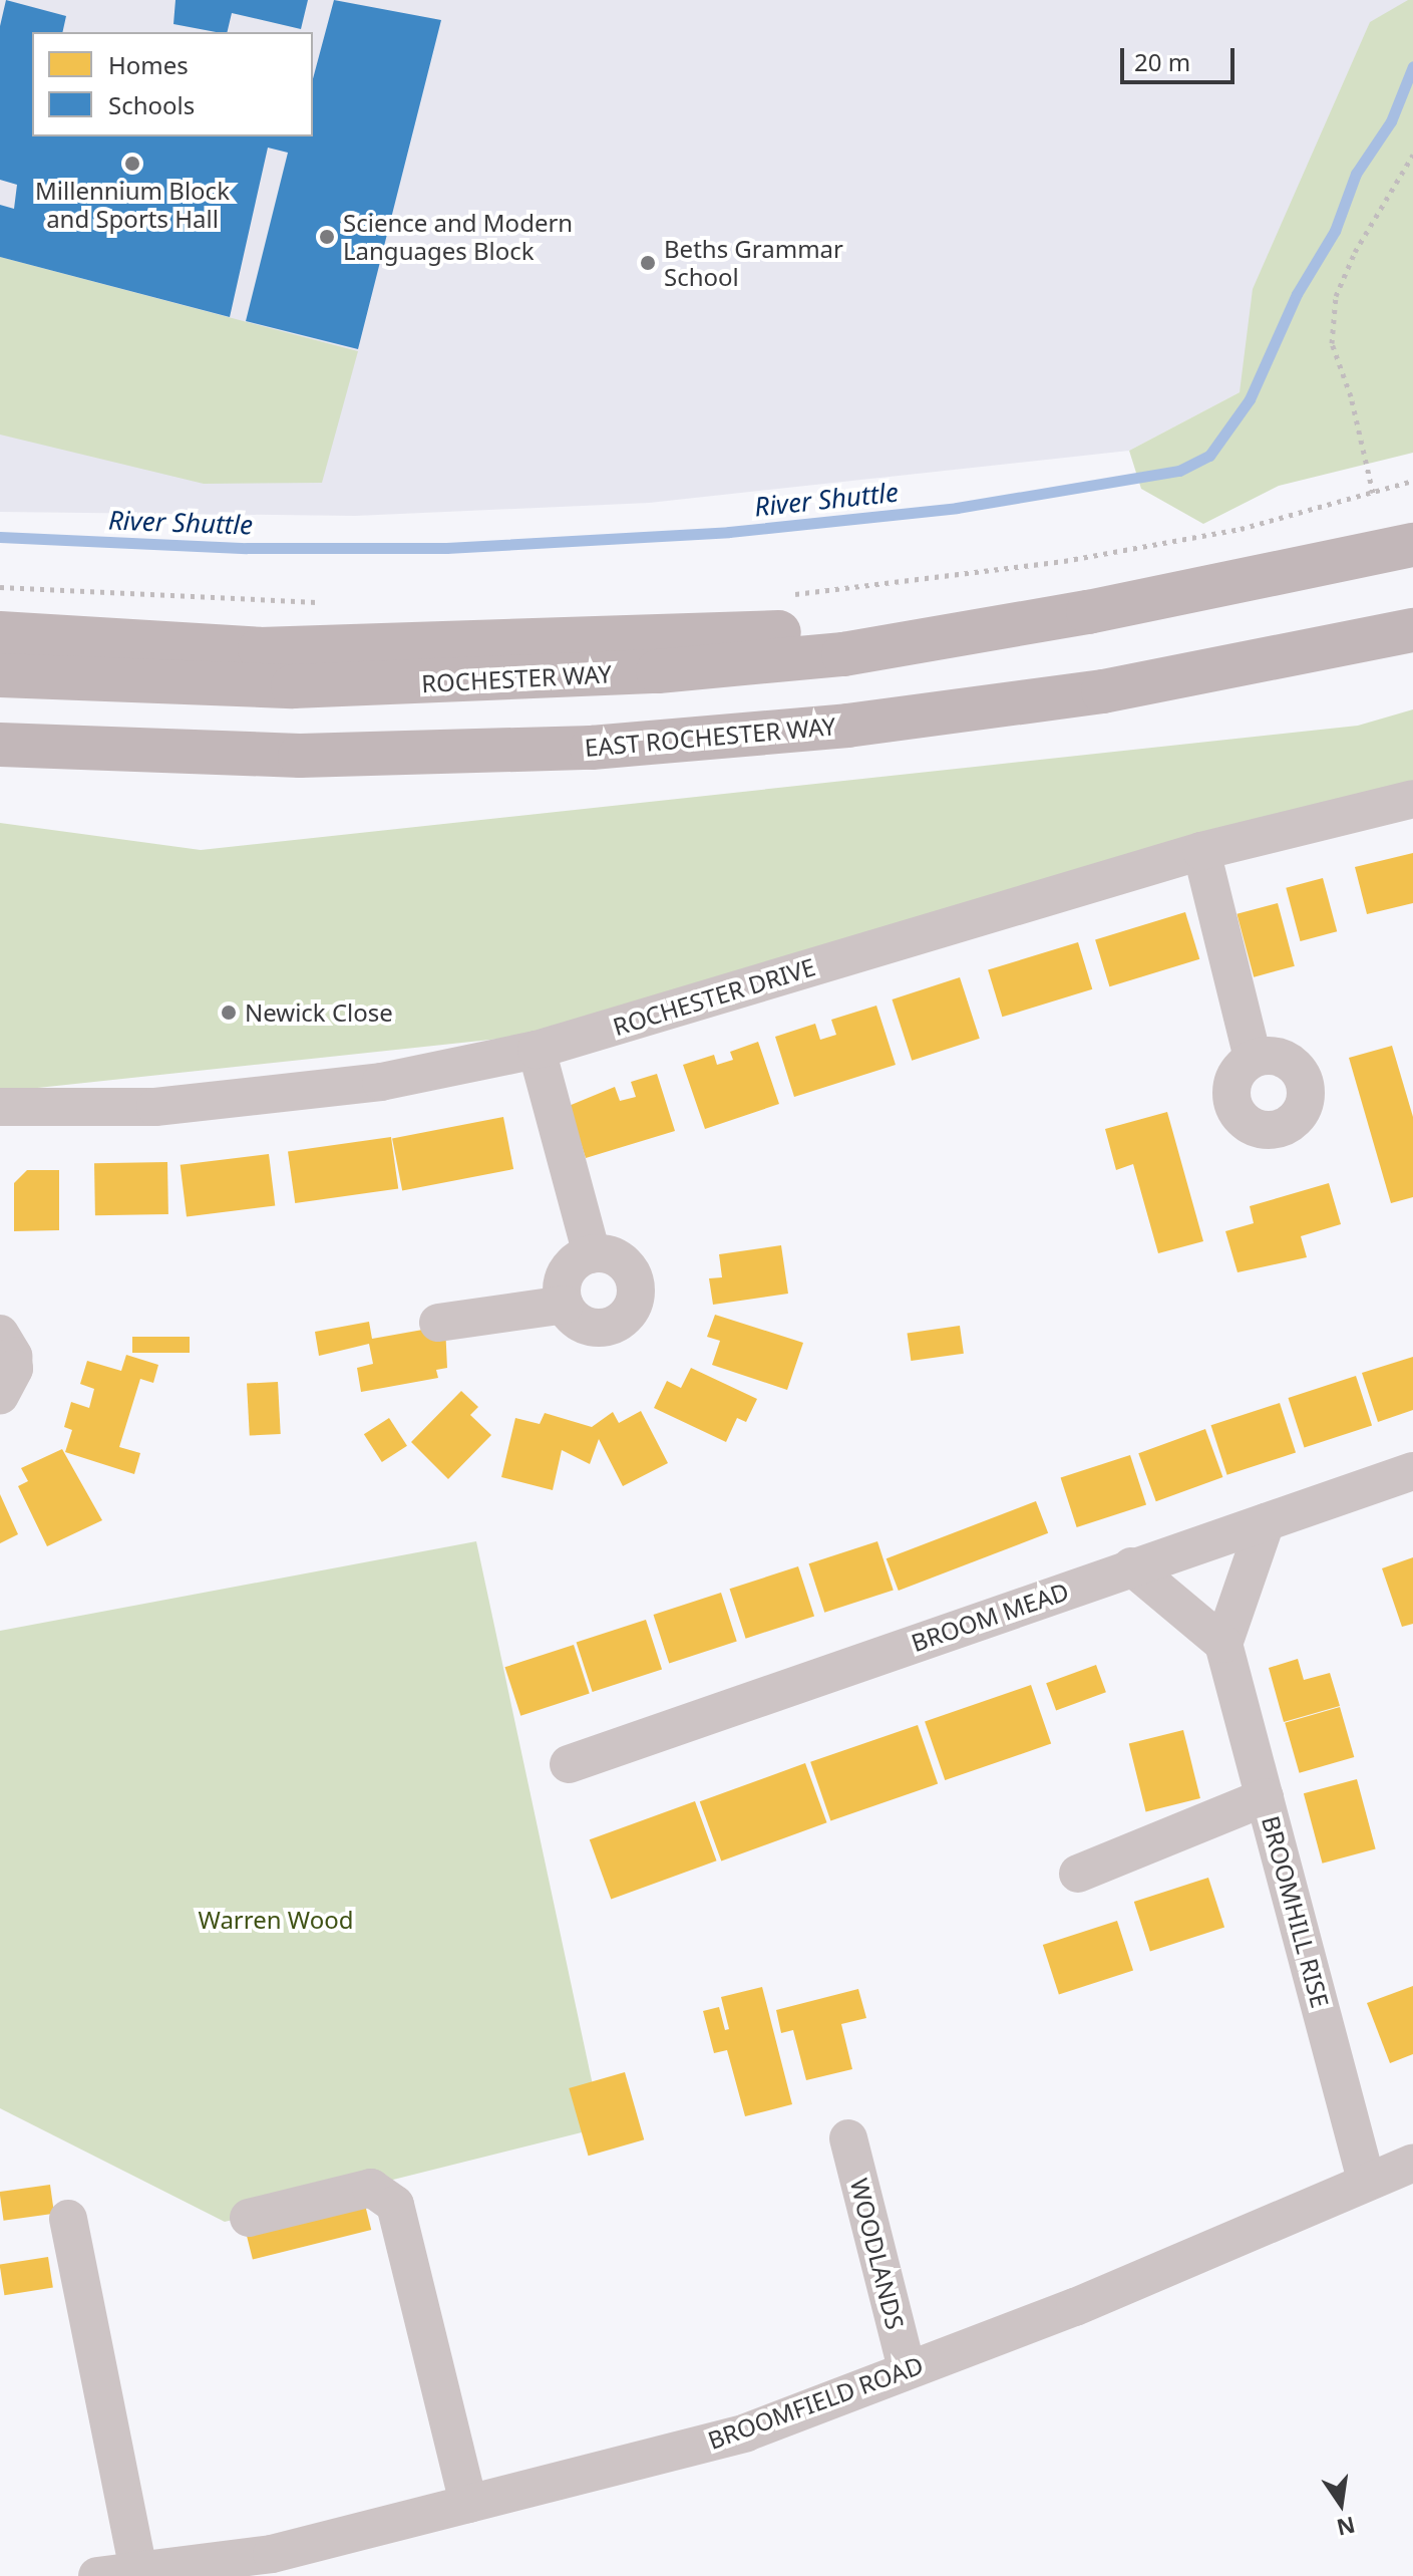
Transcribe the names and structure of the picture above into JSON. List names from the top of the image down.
{
  "streets": {
    "highway": ["EAST ROCHESTER WAY"],
    "street": [
      "ROCHESTER DRIVE",
      "BROOM MEAD",
      "BROOMHILL RISE",
      "WOODLANDS",
      "BROOMFIELD ROAD"
    ]
  },
  "crossings": [
    ["BROOMHILL RISE", "BROOMFIELD ROAD"],
    ["WOODLANDS", "BROOMFIELD ROAD"]
  ],
  "water": ["River Shuttle"],
  "parks": ["Warren Wood"],
  "places": [
    "Millennium Block and Sports Hall",
    "Science and Modern Languages Block",
    "Beths Grammar School",
    "Newick Close"
  ],
  "legend": ["Homes", "Schools"],
  "scale_bar": "20 m",
  "north": "bottom"
}
